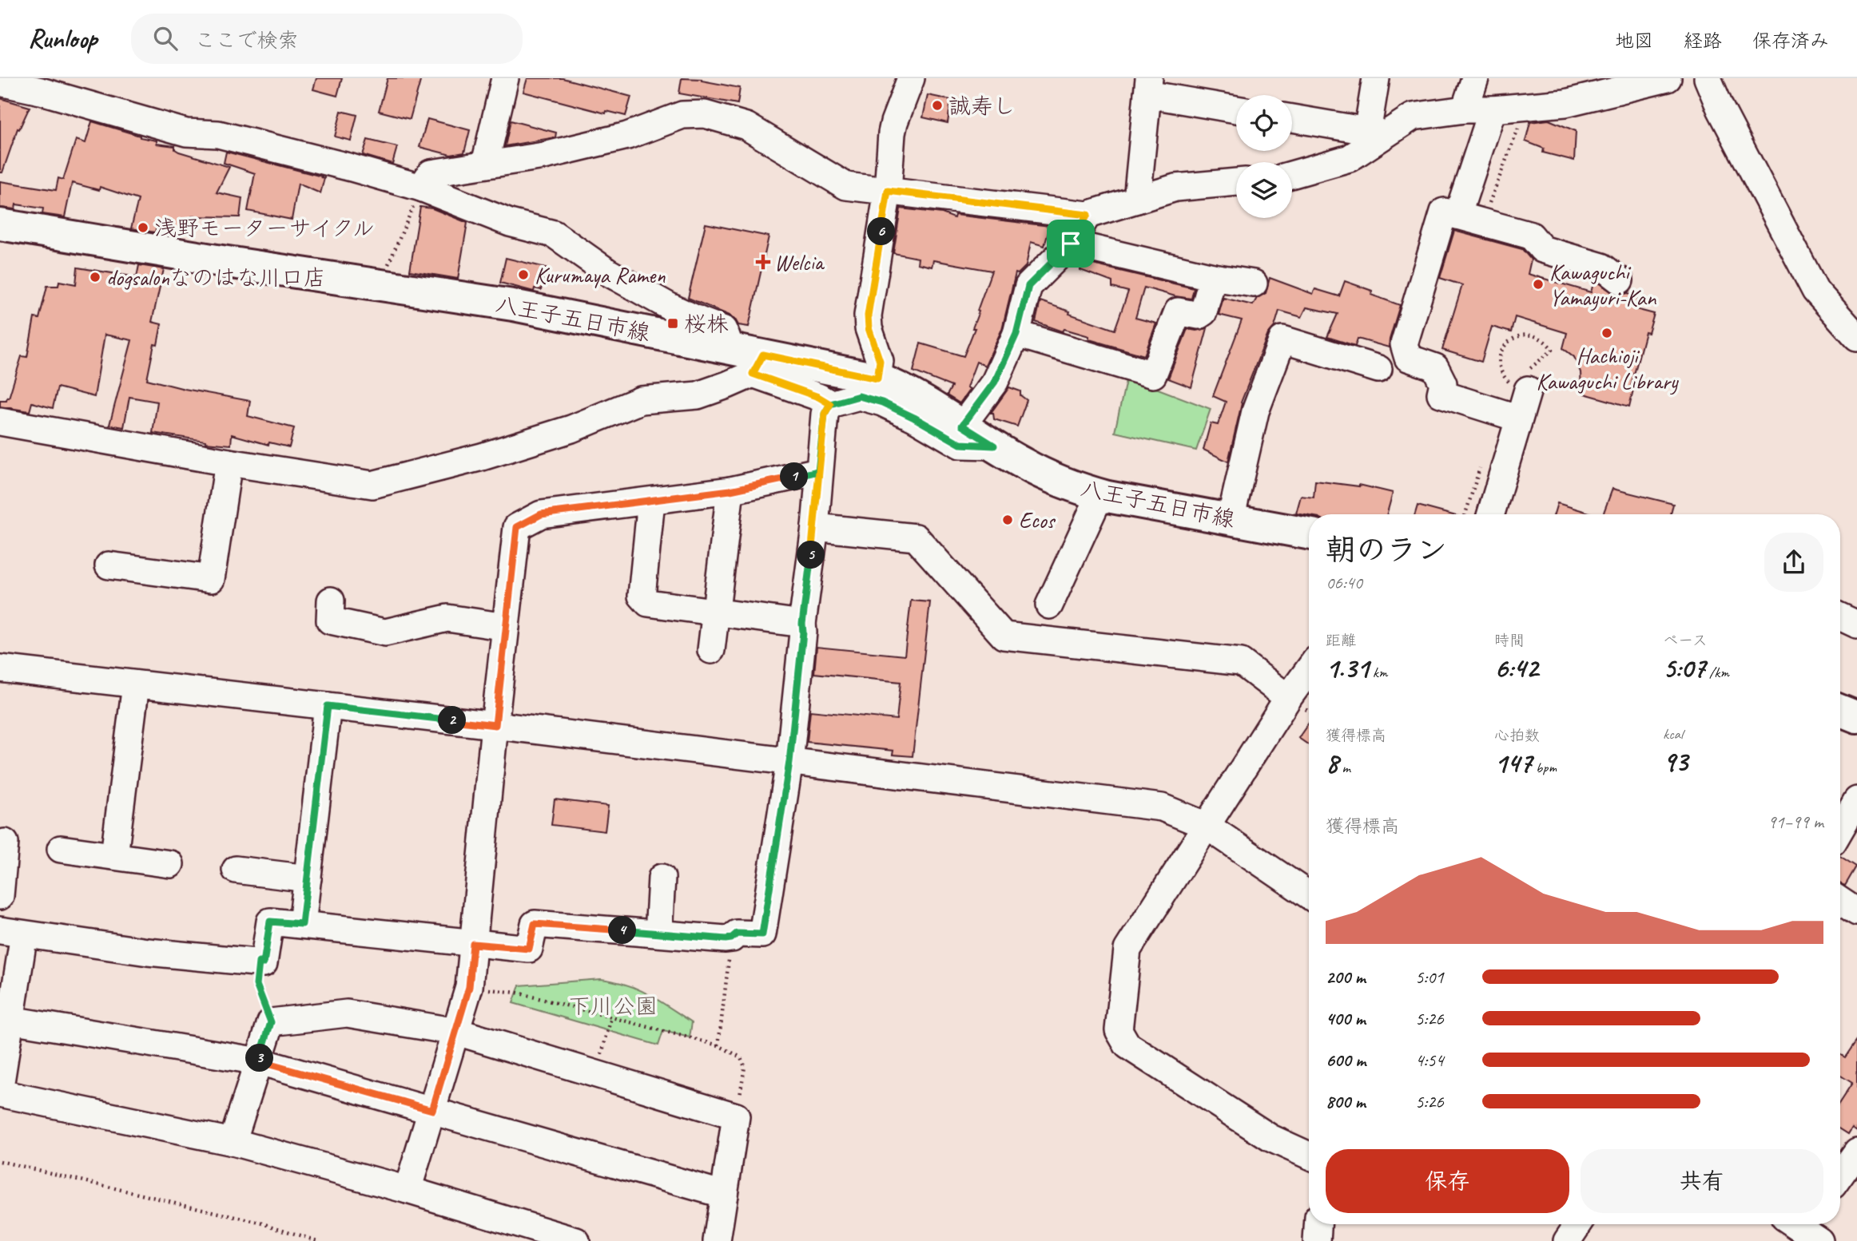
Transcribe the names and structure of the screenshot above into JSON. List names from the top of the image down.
{
  "streets": {
    "main road": ["八王子五日市線"]
  },
  "parks": ["下川公園"],
  "places": {
    "other": [
      "誠寿し",
      "浅野モーターサイクル",
      "Kurumaya Ramen",
      "dogsalonなのはな川口店",
      "Kawaguchi Yamayuri-Kan",
      "Hachioji Kawaguchi Library",
      "Ecos"
    ],
    "health": ["Welcia"],
    "transit": ["桜株"]
  },
  "page": {
    "header": "Runloop",
    "search": "ここで検索",
    "nav": ["地図", "経路", "保存済み"],
    "pins": [
      "6",
      "1",
      "5",
      "2",
      "4",
      "3"
    ],
    "heading": ["朝のラン", "06:40"],
    "stats": [
      ["距離", "1.31 km"],
      ["時間", "6:42"],
      ["ペース", "5:07 /km"],
      ["獲得標高", "8 m"],
      ["心拍数", "147 bpm"],
      ["kcal", "93"]
    ],
    "chart": ["獲得標高", "91–99 m"],
    "list": [
      {
        "name": "200 m",
        "note": "5:01"
      },
      {
        "name": "400 m",
        "note": "5:26"
      },
      {
        "name": "600 m",
        "note": "4:54"
      },
      {
        "name": "800 m",
        "note": "5:26"
      }
    ],
    "buttons": ["保存", "共有"]
  }
}
